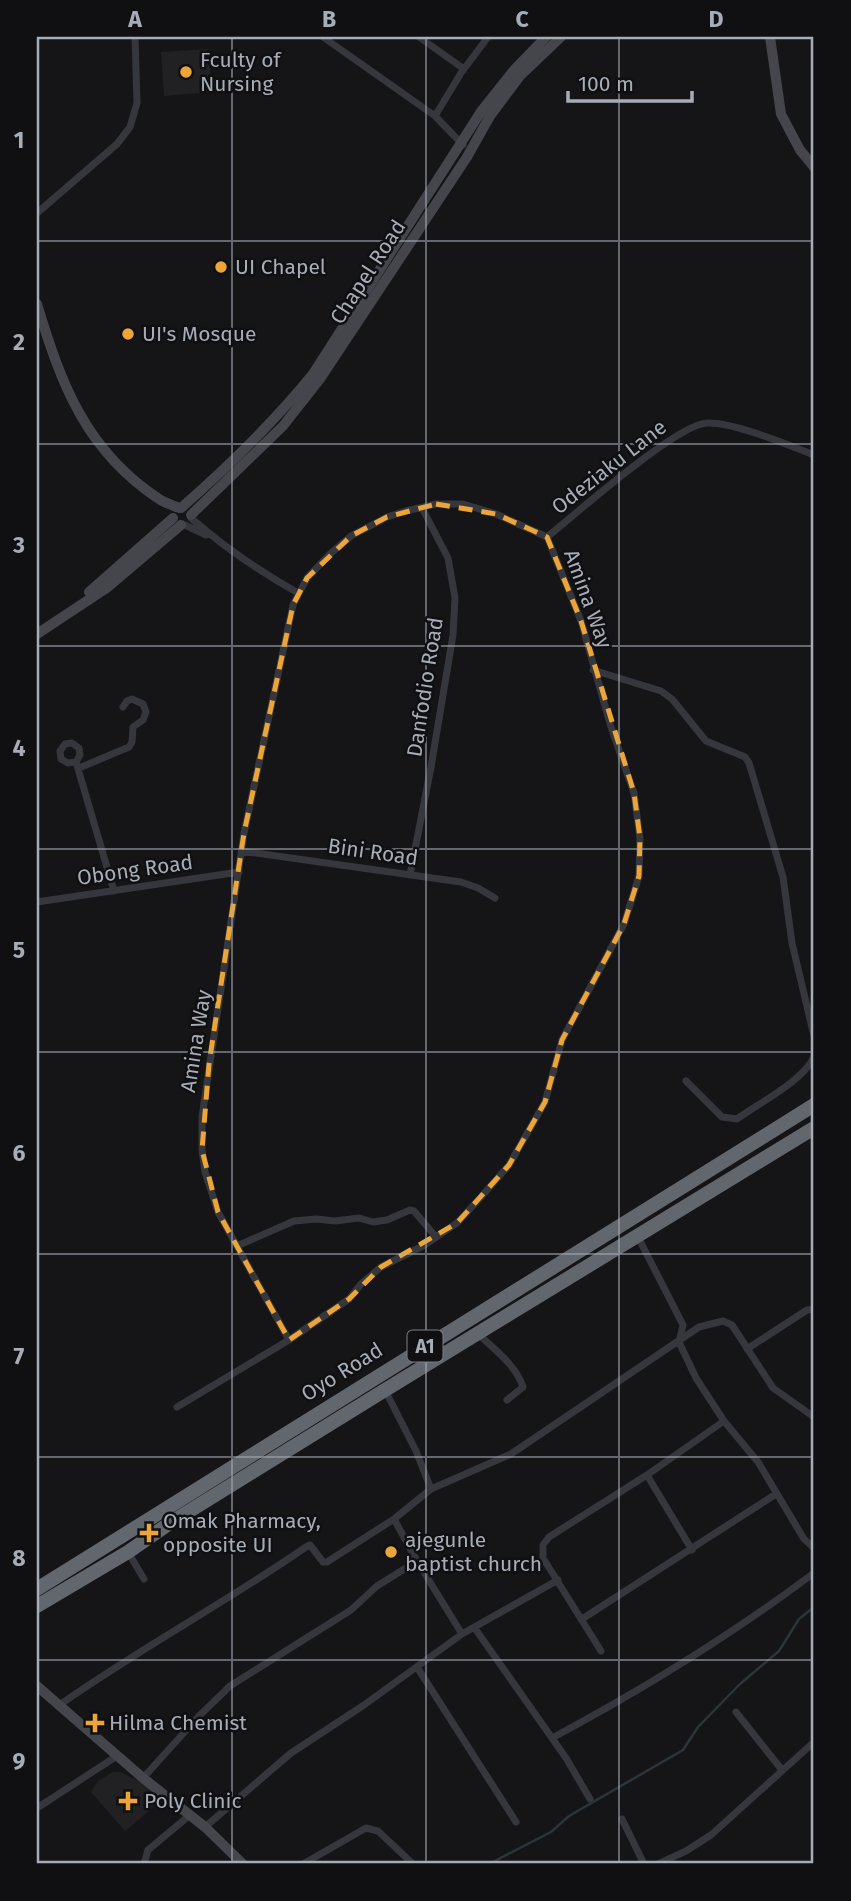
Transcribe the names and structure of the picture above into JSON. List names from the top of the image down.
{
  "streets": {
    "highway": ["A1", "Oyo Road"],
    "street": [
      "Chapel Road",
      "Odeziaku Lane",
      "Amina Way",
      "Danfodio Road",
      "Bini Road",
      "Obong Road"
    ]
  },
  "crossings": [
    ["Odeziaku Lane", "Amina Way"],
    ["Amina Way", "Danfodio Road"],
    ["Amina Way", "Bini Road"],
    ["Amina Way", "Obong Road"],
    ["Danfodio Road", "Bini Road"]
  ],
  "places": {
    "other": [
      "Fculty of Nursing",
      "UI Chapel",
      "UI's Mosque",
      "ajegunle baptist church"
    ],
    "health": ["Omak Pharmacy, opposite UI", "Hilma Chemist", "Poly Clinic"]
  },
  "scale_bar": "100 m",
  "grid": {
    "columns": [
      "A",
      "B",
      "C",
      "D"
    ],
    "rows": [
      "1",
      "2",
      "3",
      "4",
      "5",
      "6",
      "7",
      "8",
      "9"
    ]
  }
}
